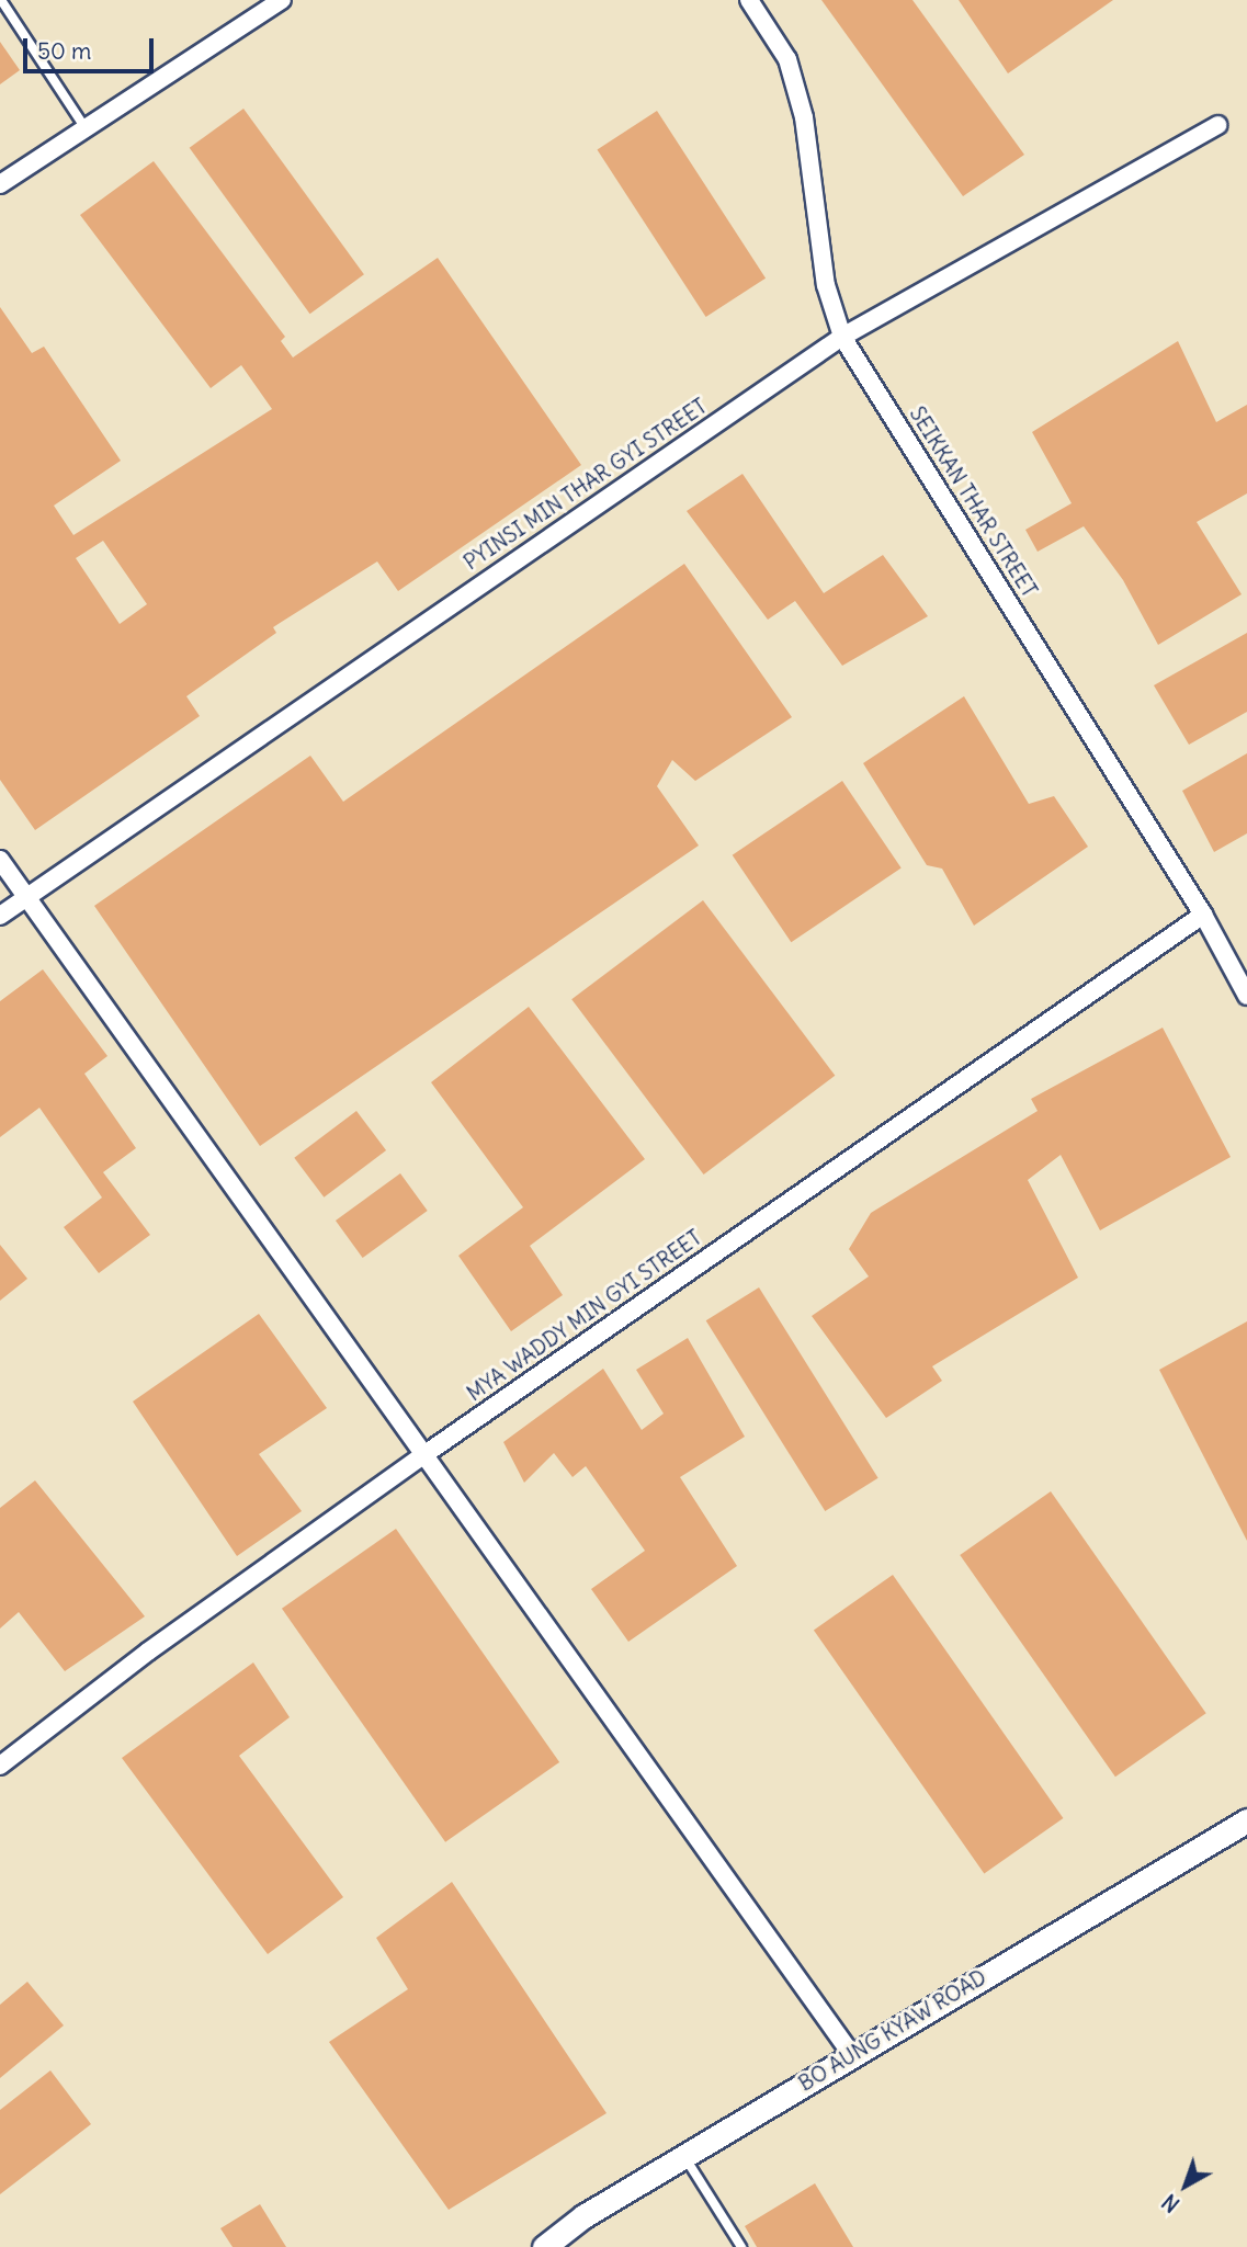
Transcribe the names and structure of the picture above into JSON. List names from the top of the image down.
{
  "streets": {
    "street": [
      "PYINSI MIN THAR GYI STREET",
      "SEIKKAN THAR STREET",
      "MYA WADDY MIN GYI STREET",
      "BO AUNG KYAW ROAD"
    ]
  },
  "crossings": [
    ["PYINSI MIN THAR GYI STREET", "SEIKKAN THAR STREET"],
    ["SEIKKAN THAR STREET", "MYA WADDY MIN GYI STREET"]
  ],
  "scale_bar": "50 m",
  "north": "bottom left"
}
